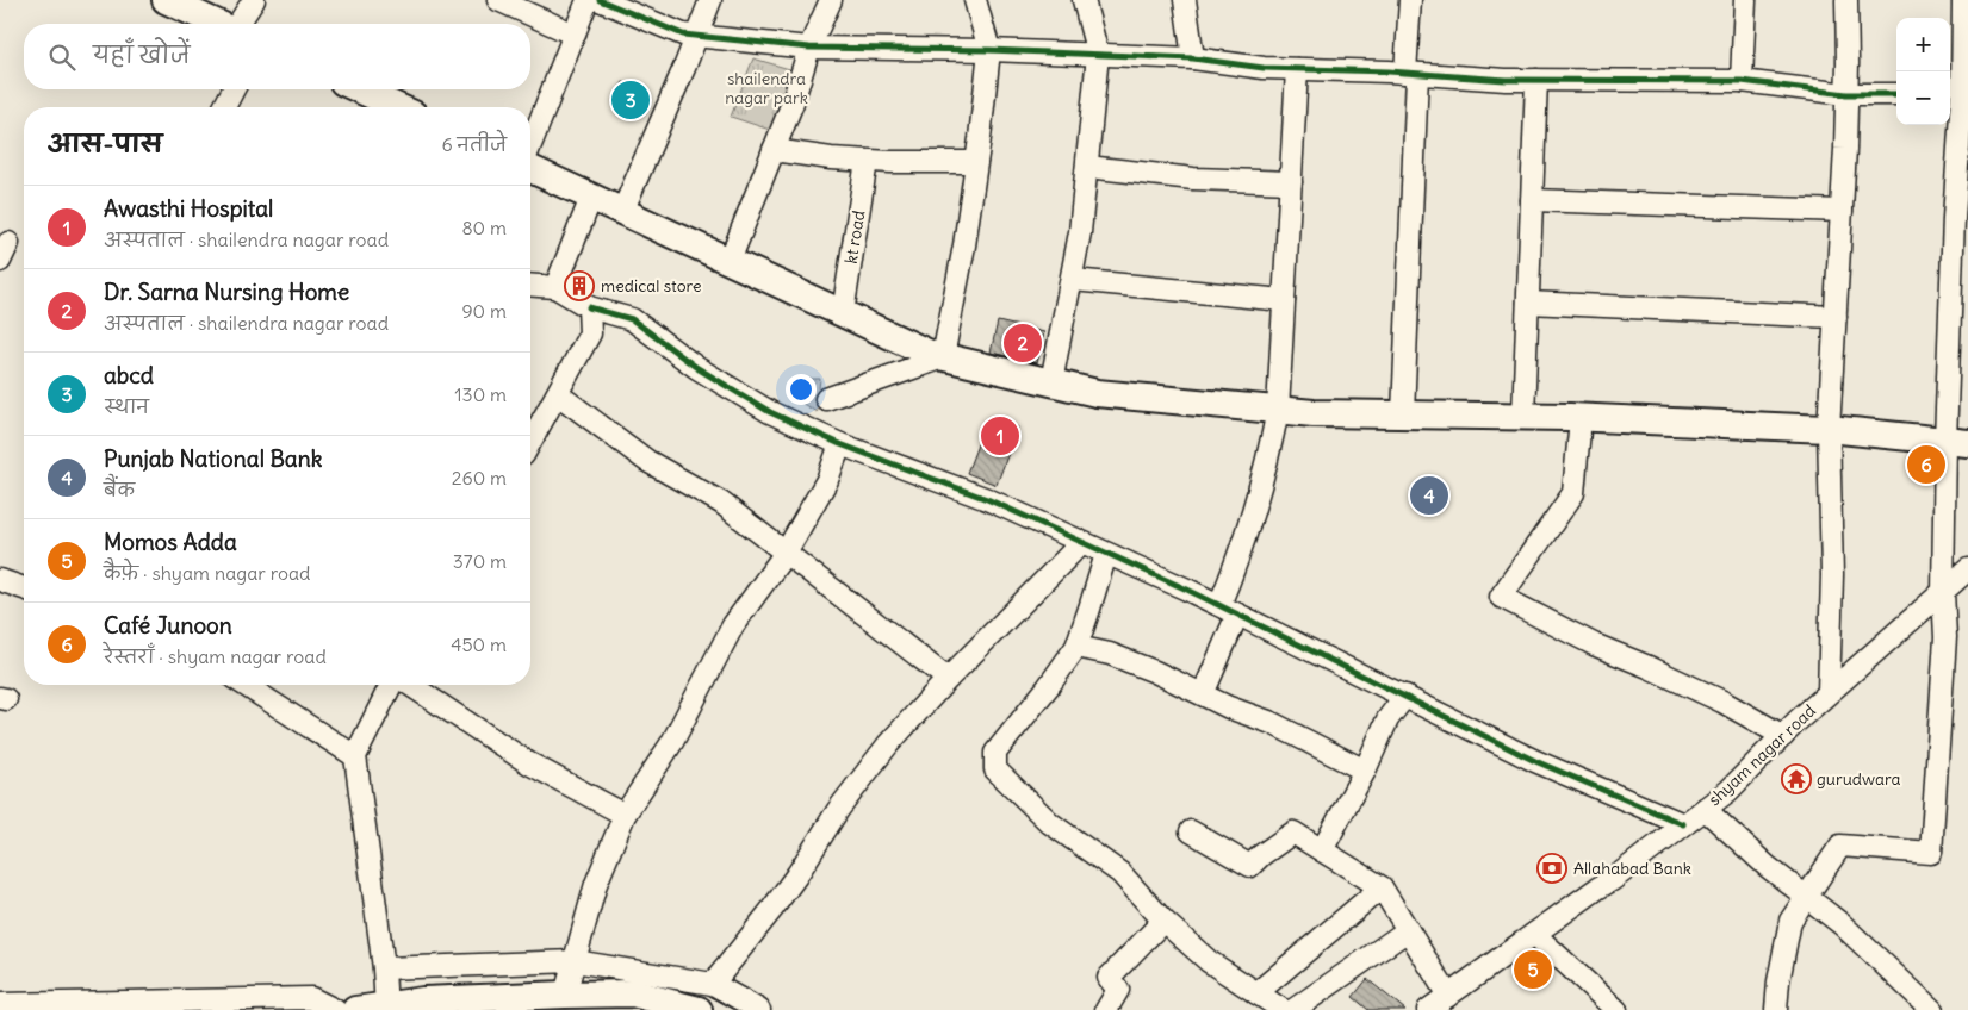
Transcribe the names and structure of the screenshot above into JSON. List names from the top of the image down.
{
  "streets": {
    "street": ["kt road", "shyam nagar road"]
  },
  "parks": ["shailendra nagar park"],
  "places": {
    "building": ["medical store"],
    "temple": ["gurudwara"],
    "bank": ["Allahabad Bank"]
  },
  "page": {
    "map_buttons": ["+", "−"],
    "search": "यहाँ खोजें",
    "pins": [
      "3",
      "2",
      "1",
      "6",
      "4",
      "5"
    ],
    "heading": ["आस-पास", "6 नतीजे"],
    "list": [
      {
        "mark": "1",
        "name": "Awasthi Hospital",
        "note": "अस्पताल · shailendra nagar road",
        "value": "80 m"
      },
      {
        "mark": "2",
        "name": "Dr. Sarna Nursing Home",
        "note": "अस्पताल · shailendra nagar road",
        "value": "90 m"
      },
      {
        "mark": "3",
        "name": "abcd",
        "note": "स्थान",
        "value": "130 m"
      },
      {
        "mark": "4",
        "name": "Punjab National Bank",
        "note": "बैंक",
        "value": "260 m"
      },
      {
        "mark": "5",
        "name": "Momos Adda",
        "note": "कैफ़े · shyam nagar road",
        "value": "370 m"
      },
      {
        "mark": "6",
        "name": "Café Junoon",
        "note": "रेस्तराँ · shyam nagar road",
        "value": "450 m"
      }
    ]
  }
}
